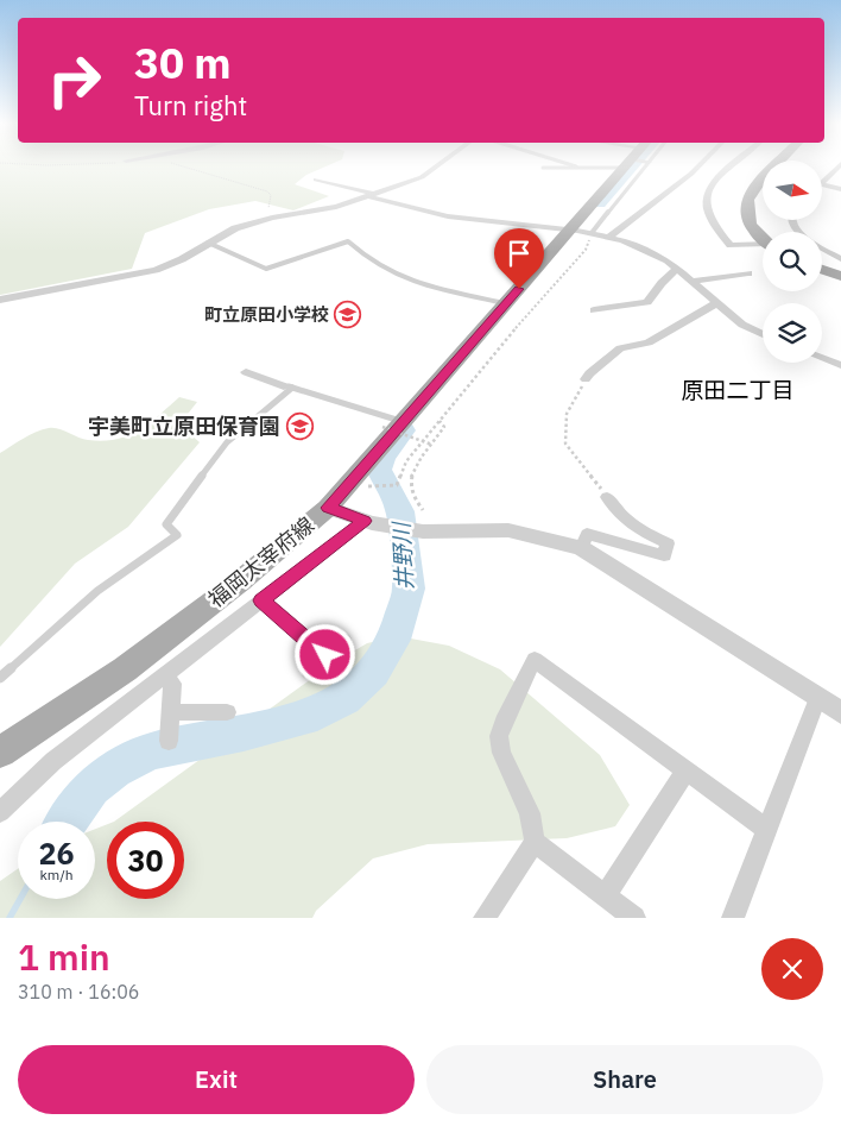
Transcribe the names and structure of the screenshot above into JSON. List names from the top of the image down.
{
  "streets": {
    "main road": ["福岡太宰府線"]
  },
  "districts": ["原田二丁目"],
  "water": ["井野川"],
  "places": {
    "school or university": ["町立原田小学校", "宇美町立原田保育園"]
  },
  "north": "right",
  "page": {
    "turn": ["30 m", "Turn right"],
    "speed": "26 km/h",
    "limit": "30",
    "heading": ["1 min", "310 m · 16:06"],
    "buttons": ["Exit", "Share"]
  }
}
